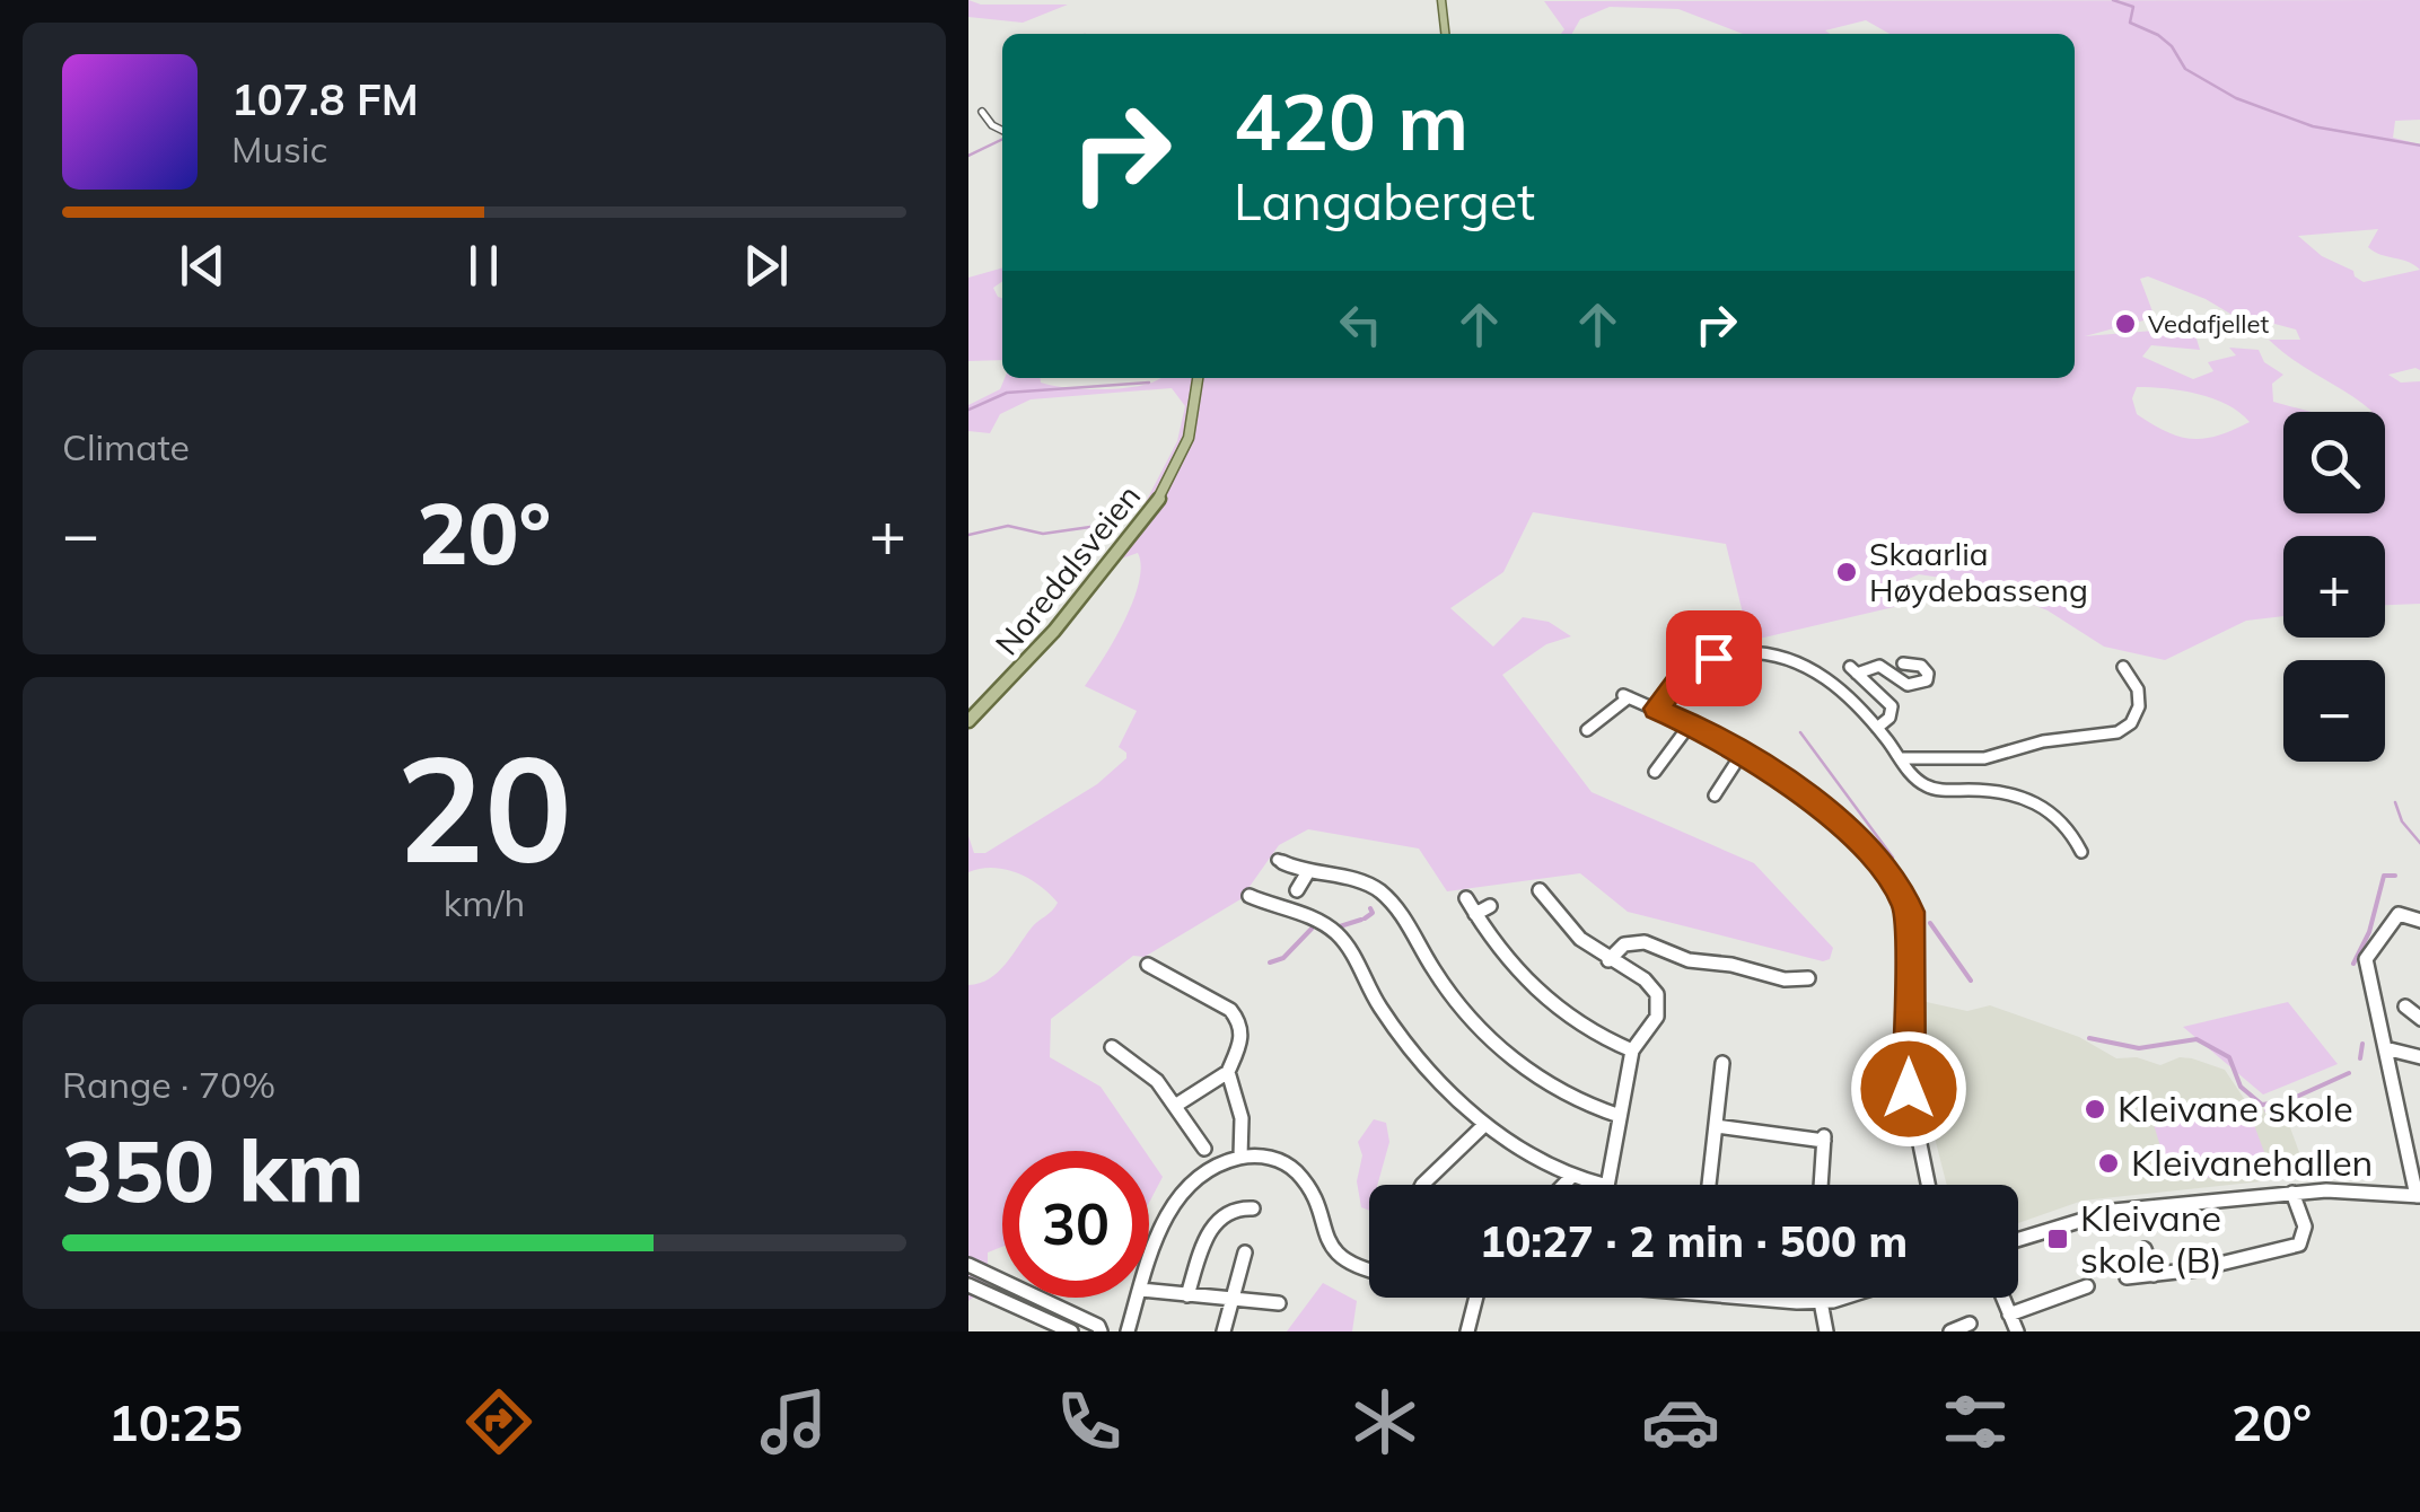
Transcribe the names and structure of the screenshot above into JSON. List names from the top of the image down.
{
  "streets": {
    "main road": ["Noredalsveien"]
  },
  "places": {
    "other": [
      "Vedafjellet",
      "Skaarlia Høydebasseng",
      "Kleivane skole",
      "Kleivanehallen"
    ],
    "transit": ["Kleivane skole (B)"]
  },
  "page": {
    "turn": ["420 m", "Langaberget"],
    "song": ["107.8 FM", "Music"],
    "tile": [
      "Climate",
      ["20", "km/h"],
      ["Range · 70%", "350 km"]
    ],
    "map_buttons": ["+", "−"],
    "heat": ["−", "20°", "+"],
    "limit": "30",
    "trip": "10:27 · 2 min · 500 m",
    "tabs": ["10:25", "20°"]
  }
}
